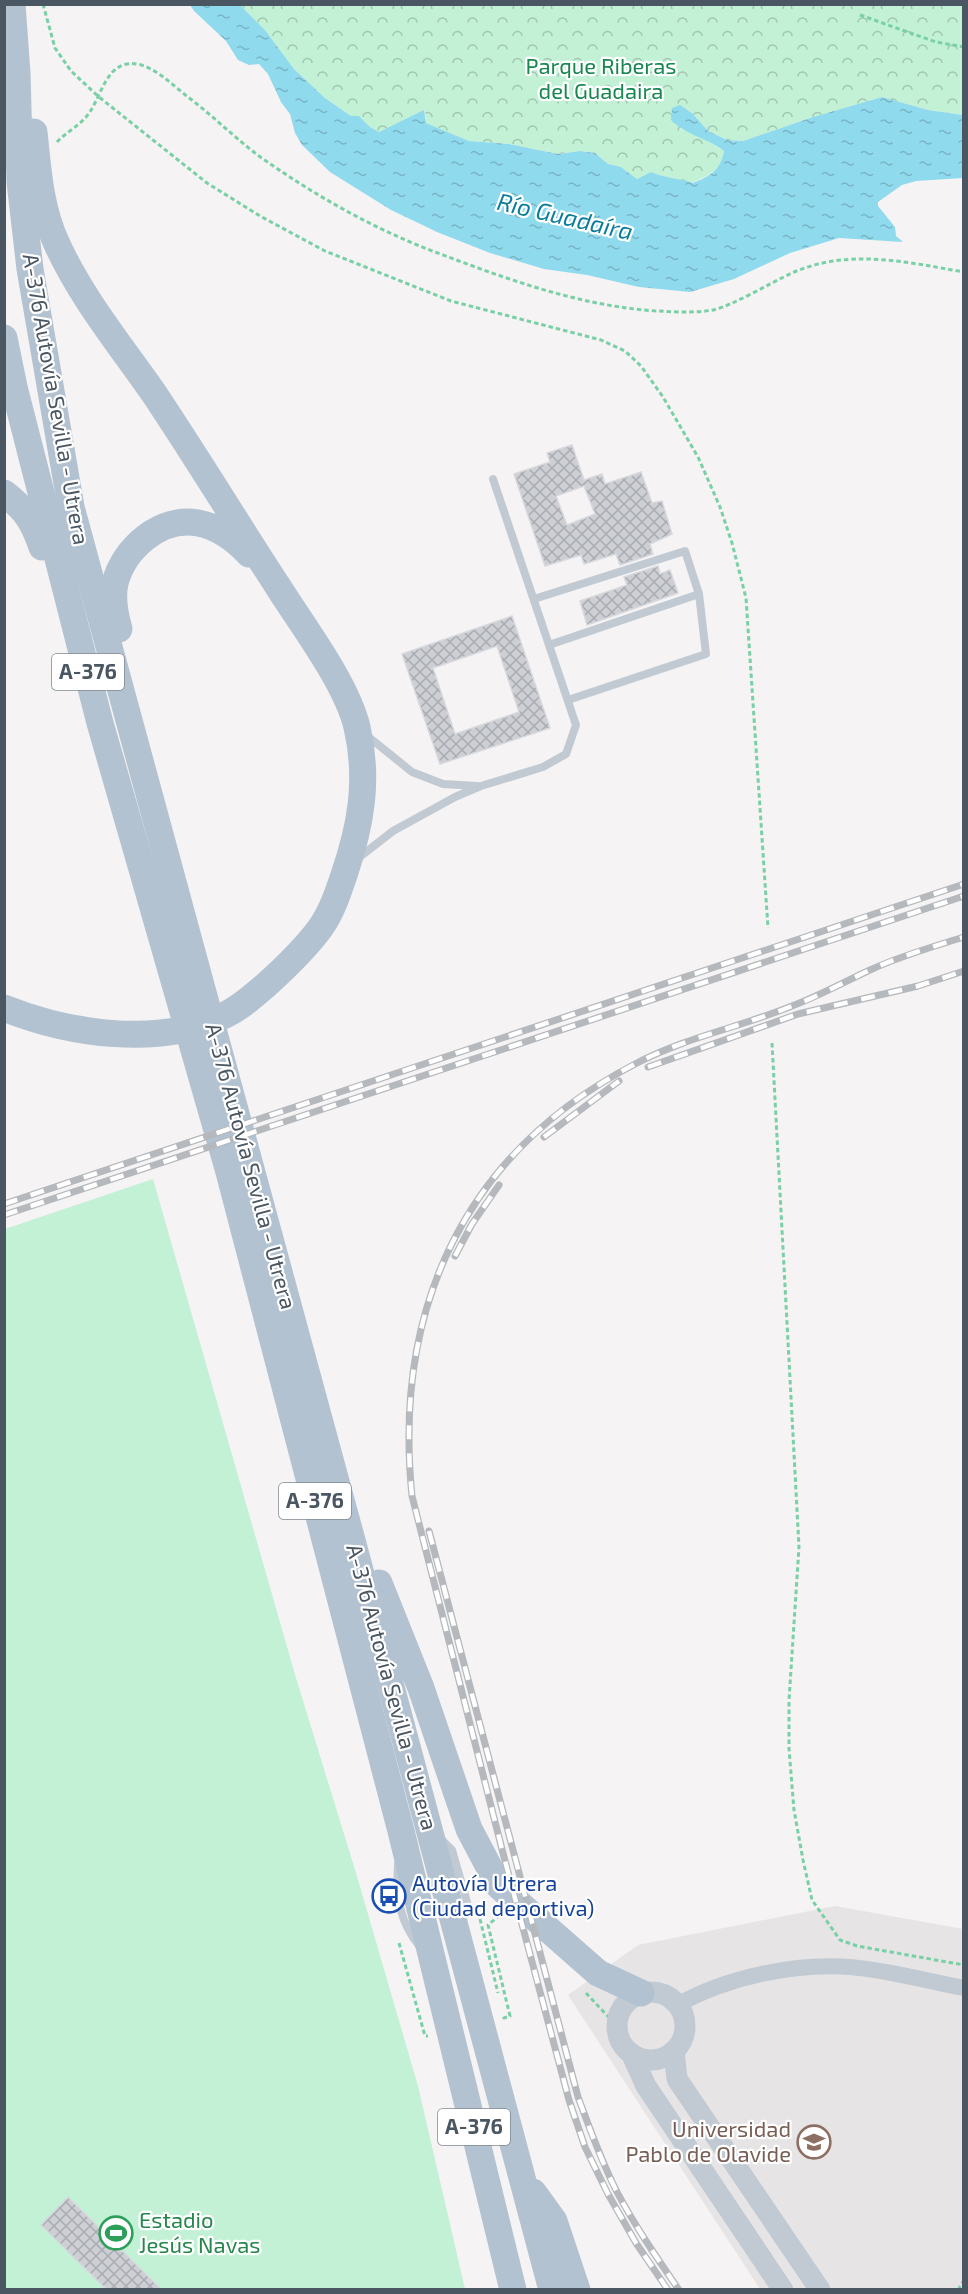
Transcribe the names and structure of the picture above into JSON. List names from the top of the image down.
{
  "streets": {
    "main road": ["A-376 Autovía Sevilla - Utrera", "A-376"]
  },
  "crossings": [
    ["A-376 Autovía Sevilla - Utrera", "A-376"]
  ],
  "water": ["Río Guadaíra"],
  "parks": ["Parque Riberas del Guadaira"],
  "places": {
    "bus stop": ["Autovía Utrera (Ciudad deportiva)"],
    "school or university": ["Universidad Pablo de Olavide"],
    "sports": ["Estadio Jesús Navas"]
  }
}
